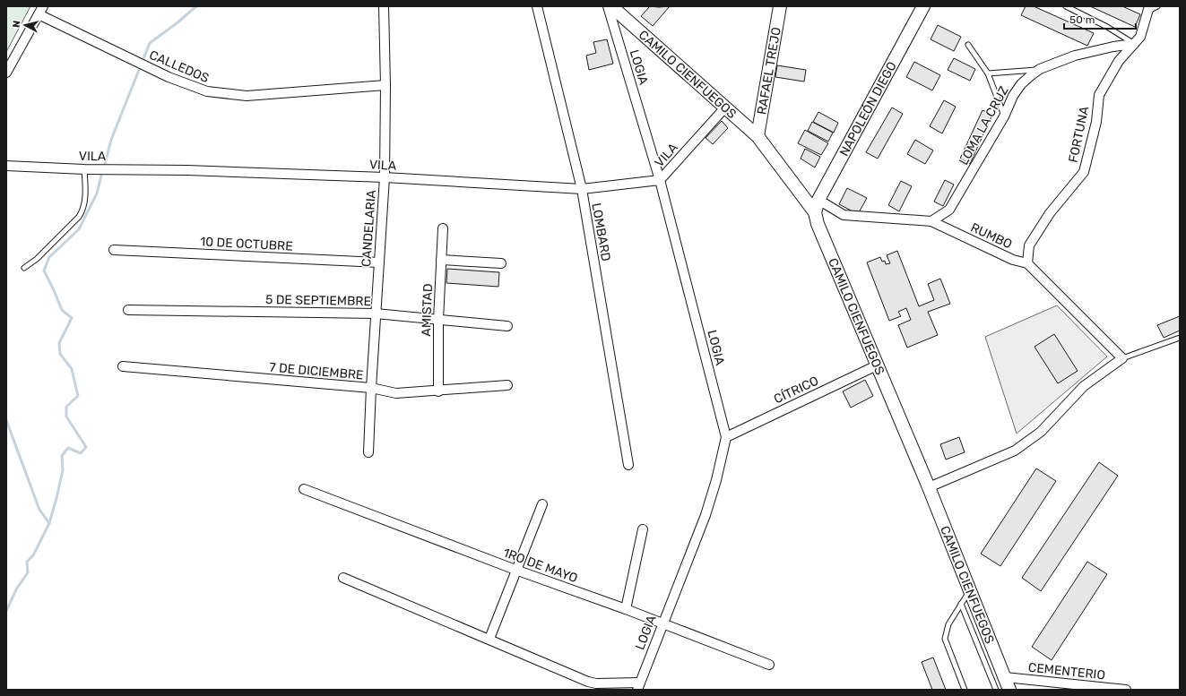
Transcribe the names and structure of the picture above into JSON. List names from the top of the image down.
{
  "streets": {
    "main road": ["RAFAEL TREJO", "CAMILO CIENFUEGOS", "NAPOLEÓN DIEGO"],
    "street": [
      "CALLEDOS",
      "LOGIA",
      "LOMA LA CRUZ",
      "FORTUNA",
      "VILA",
      "CANDELARIA",
      "LOMBARD",
      "RUMBO",
      "10 DE OCTUBRE",
      "5 DE SEPTIEMBRE",
      "AMISTAD",
      "7 DE DICIEMBRE",
      "CÍTRICO",
      "1RO DE MAYO",
      "CEMENTERIO"
    ]
  },
  "crossings": [
    ["CALLEDOS", "CANDELARIA"],
    ["LOGIA", "VILA"],
    ["LOGIA", "CÍTRICO"],
    ["LOGIA", "1RO DE MAYO"],
    ["RAFAEL TREJO", "CAMILO CIENFUEGOS"],
    ["CAMILO CIENFUEGOS", "NAPOLEÓN DIEGO"],
    ["CAMILO CIENFUEGOS", "VILA"],
    ["CAMILO CIENFUEGOS", "CÍTRICO"],
    ["CAMILO CIENFUEGOS", "CEMENTERIO"],
    ["NAPOLEÓN DIEGO", "RUMBO"],
    ["LOMA LA CRUZ", "FORTUNA"],
    ["LOMA LA CRUZ", "RUMBO"],
    ["FORTUNA", "RUMBO"],
    ["VILA", "CANDELARIA"],
    ["VILA", "LOMBARD"],
    ["CANDELARIA", "10 DE OCTUBRE"],
    ["CANDELARIA", "5 DE SEPTIEMBRE"],
    ["CANDELARIA", "7 DE DICIEMBRE"],
    ["5 DE SEPTIEMBRE", "AMISTAD"],
    ["AMISTAD", "7 DE DICIEMBRE"]
  ],
  "scale_bar": "50 m",
  "north": "left"
}
